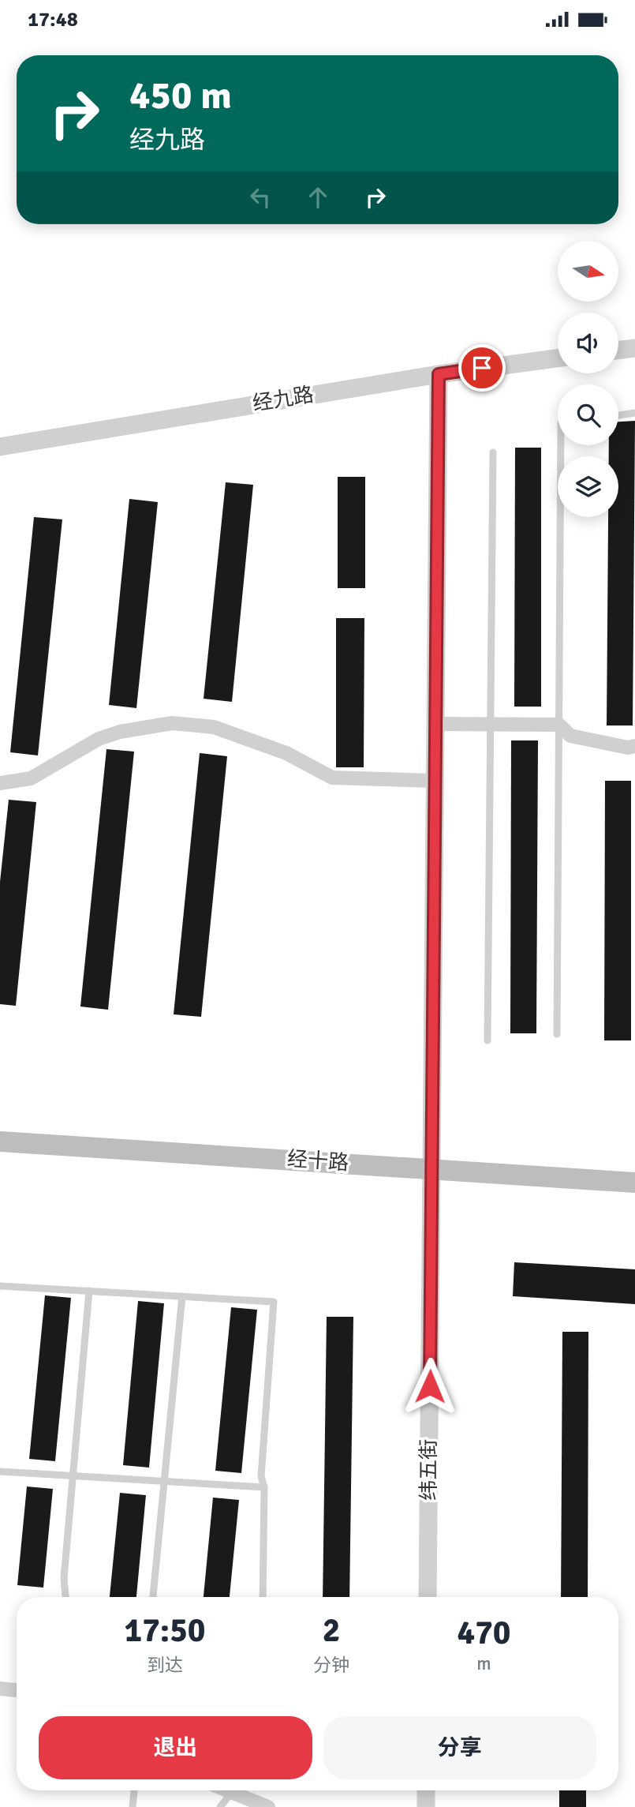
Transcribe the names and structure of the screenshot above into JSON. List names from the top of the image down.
{
  "streets": {
    "main road": ["经十路"],
    "street": ["经九路", "纬五街"]
  },
  "crossings": [
    ["经九路", "纬五街"],
    ["经十路", "纬五街"]
  ],
  "north": "right",
  "page": {
    "status": "17:48",
    "turn": ["450 m", "经九路"],
    "eta": [
      "17:50",
      "到达",
      "2",
      "分钟",
      "470",
      "m"
    ],
    "buttons": ["退出", "分享"]
  }
}
